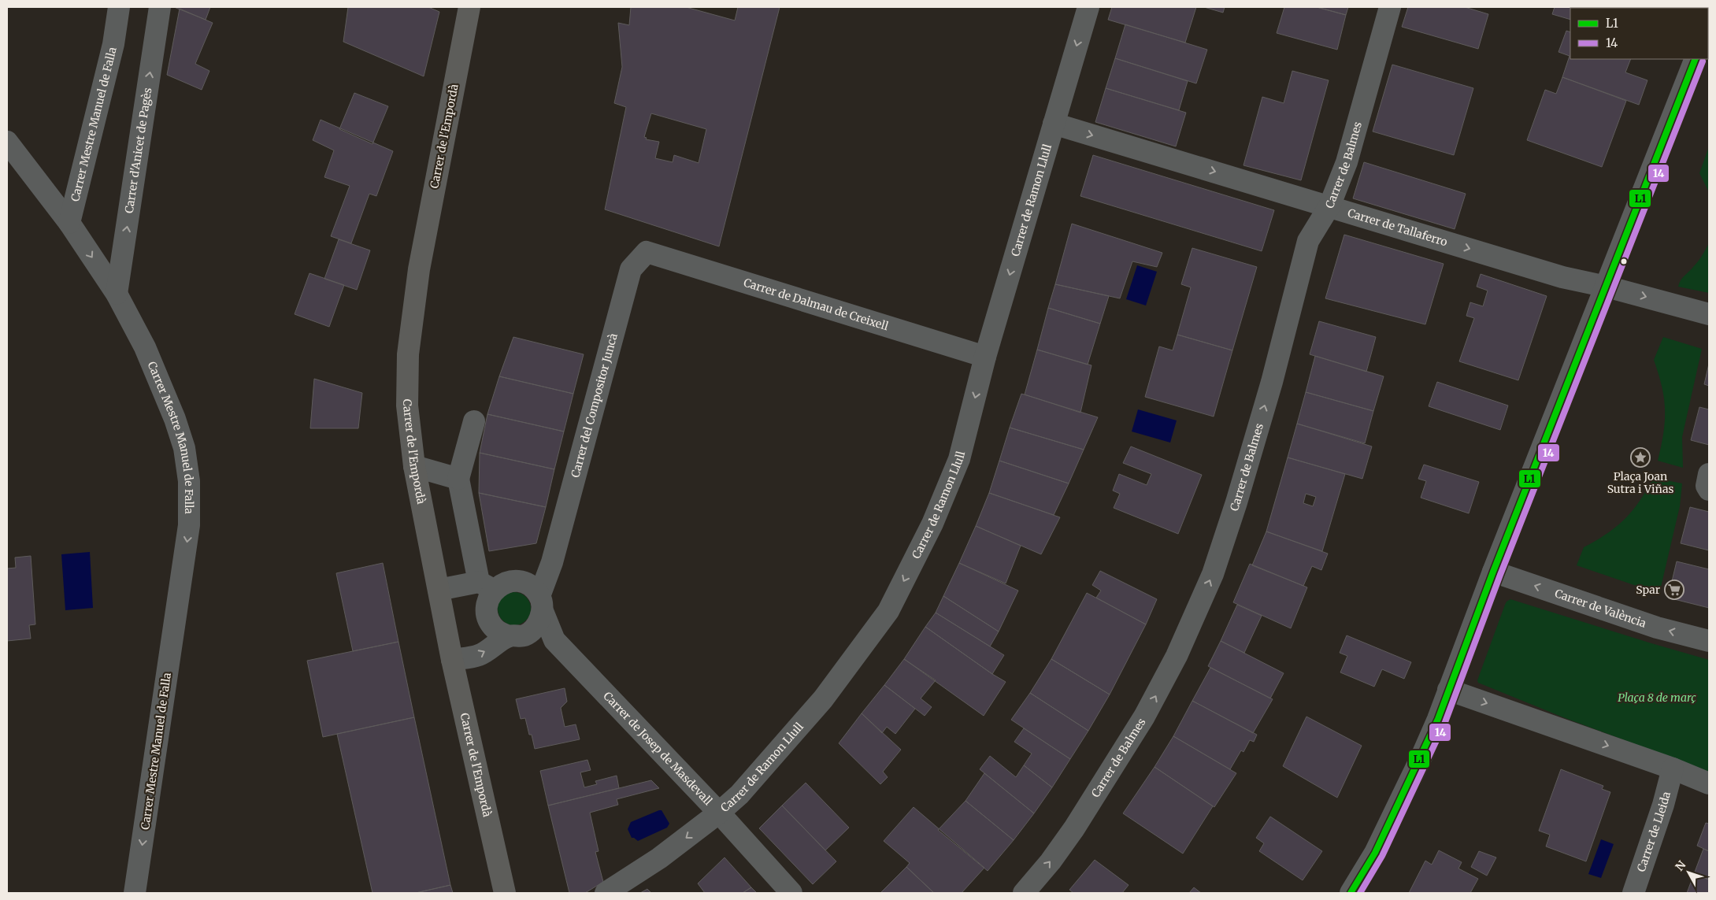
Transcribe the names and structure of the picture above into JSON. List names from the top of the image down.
{
  "streets": {
    "main road": ["Carrer de l'Empordà"],
    "street": [
      "Carrer Mestre Manuel de Falla",
      "Carrer d'Anicet de Pagès",
      "Carrer de Balmes",
      "Carrer de Ramon Llull",
      "Carrer de Tallaferro",
      "Carrer de Dalmau de Creixell",
      "Carrer del Compositor Juncà",
      "Carrer de València",
      "Carrer de Josep de Masdevall",
      "Carrer de Lleida"
    ]
  },
  "crossings": [
    ["Carrer Mestre Manuel de Falla", "Carrer d'Anicet de Pagès"],
    ["Carrer de Balmes", "Carrer de Tallaferro"],
    ["Carrer de Ramon Llull", "Carrer de Tallaferro"],
    ["Carrer de Ramon Llull", "Carrer de Dalmau de Creixell"],
    ["Carrer de Ramon Llull", "Carrer de Josep de Masdevall"],
    ["Carrer de Dalmau de Creixell", "Carrer del Compositor Juncà"]
  ],
  "one_way": [
    "Carrer Mestre Manuel de Falla",
    "Carrer d'Anicet de Pagès",
    "Carrer de Balmes",
    "Carrer de Ramon Llull",
    "Carrer de Tallaferro"
  ],
  "parks": ["Plaça 8 de març"],
  "places": {
    "place": ["Plaça Joan Sutra i Viñas"],
    "supermarket": ["Spar"]
  },
  "lines": ["transit line L1", "transit line 14"],
  "legend": ["L1", "14"],
  "north": "top left"
}
